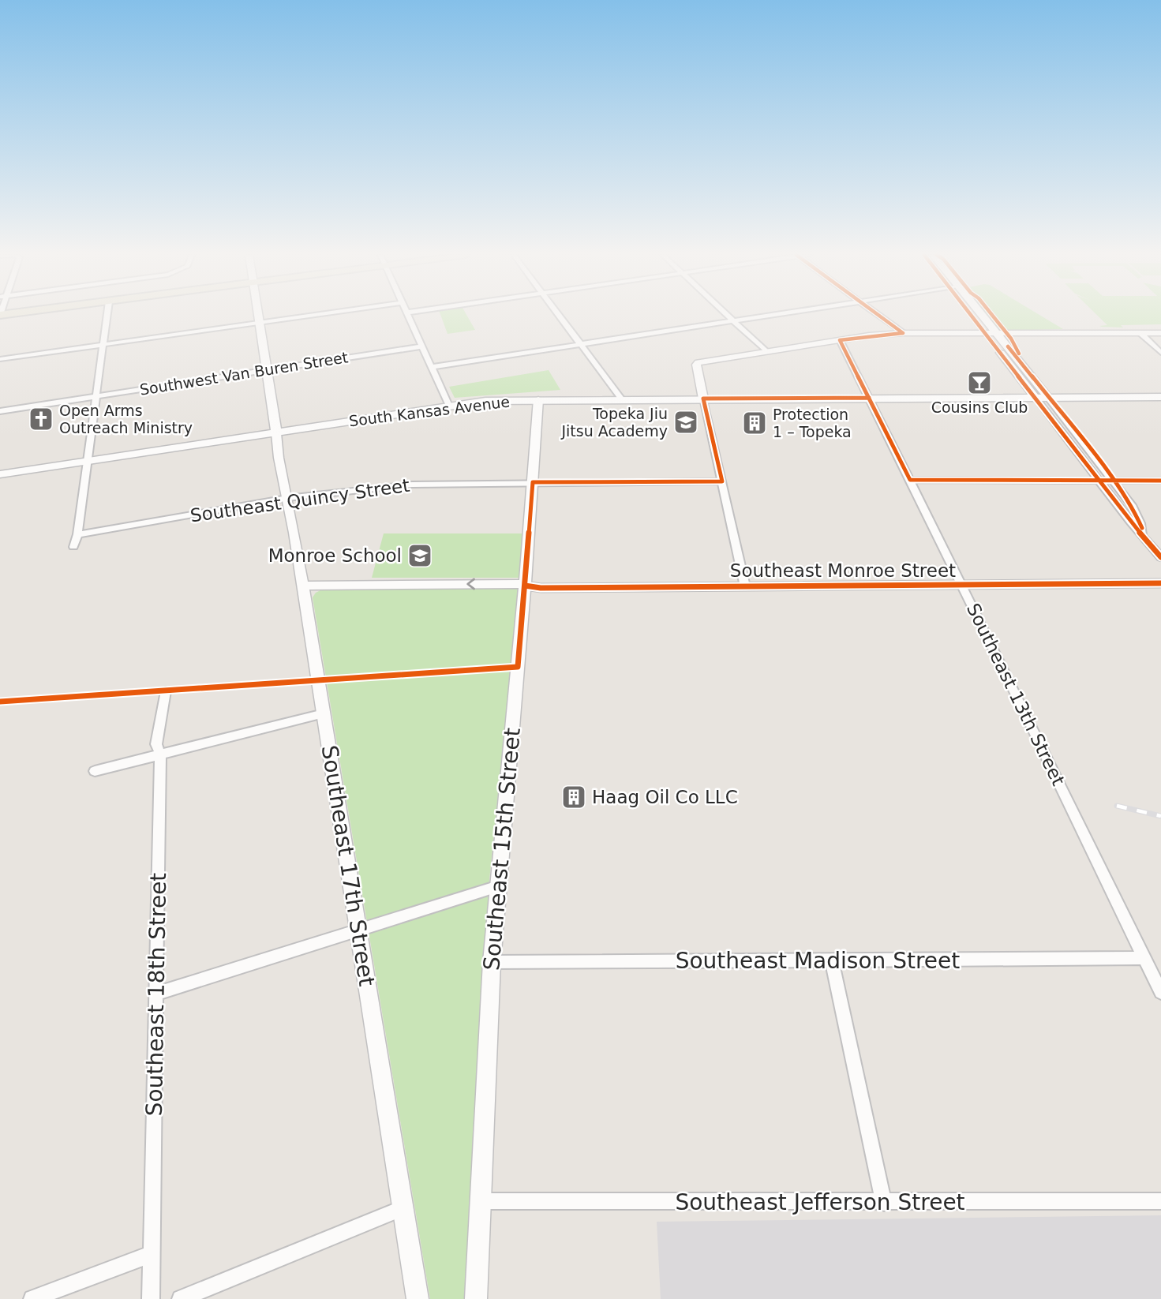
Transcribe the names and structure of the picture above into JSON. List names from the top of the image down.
{
  "streets": {
    "main road": ["South Kansas Avenue"],
    "street": [
      "Southwest Van Buren Street",
      "Southeast Quincy Street",
      "Southeast Monroe Street",
      "Southeast 13th Street",
      "Southeast 15th Street",
      "Southeast 17th Street",
      "Southeast Madison Street",
      "Southeast 18th Street",
      "Southeast Jefferson Street"
    ]
  },
  "crossings": [
    ["South Kansas Avenue", "Southeast 13th Street"],
    ["South Kansas Avenue", "Southeast 15th Street"],
    ["South Kansas Avenue", "Southeast 17th Street"],
    ["Southeast Quincy Street", "Southeast 15th Street"],
    ["Southeast Quincy Street", "Southeast 17th Street"],
    ["Southeast Monroe Street", "Southeast 13th Street"],
    ["Southeast Monroe Street", "Southeast 15th Street"],
    ["Southeast Monroe Street", "Southeast 17th Street"],
    ["Southeast 13th Street", "Southeast Madison Street"],
    ["Southeast 15th Street", "Southeast Madison Street"],
    ["Southeast 15th Street", "Southeast Jefferson Street"]
  ],
  "places": {
    "bar": ["Cousins Club"],
    "church": ["Open Arms Outreach Ministry"],
    "school or university": ["Topeka Jiu Jitsu Academy", "Monroe School"],
    "building": ["Protection 1 – Topeka", "Haag Oil Co LLC"]
  }
}
